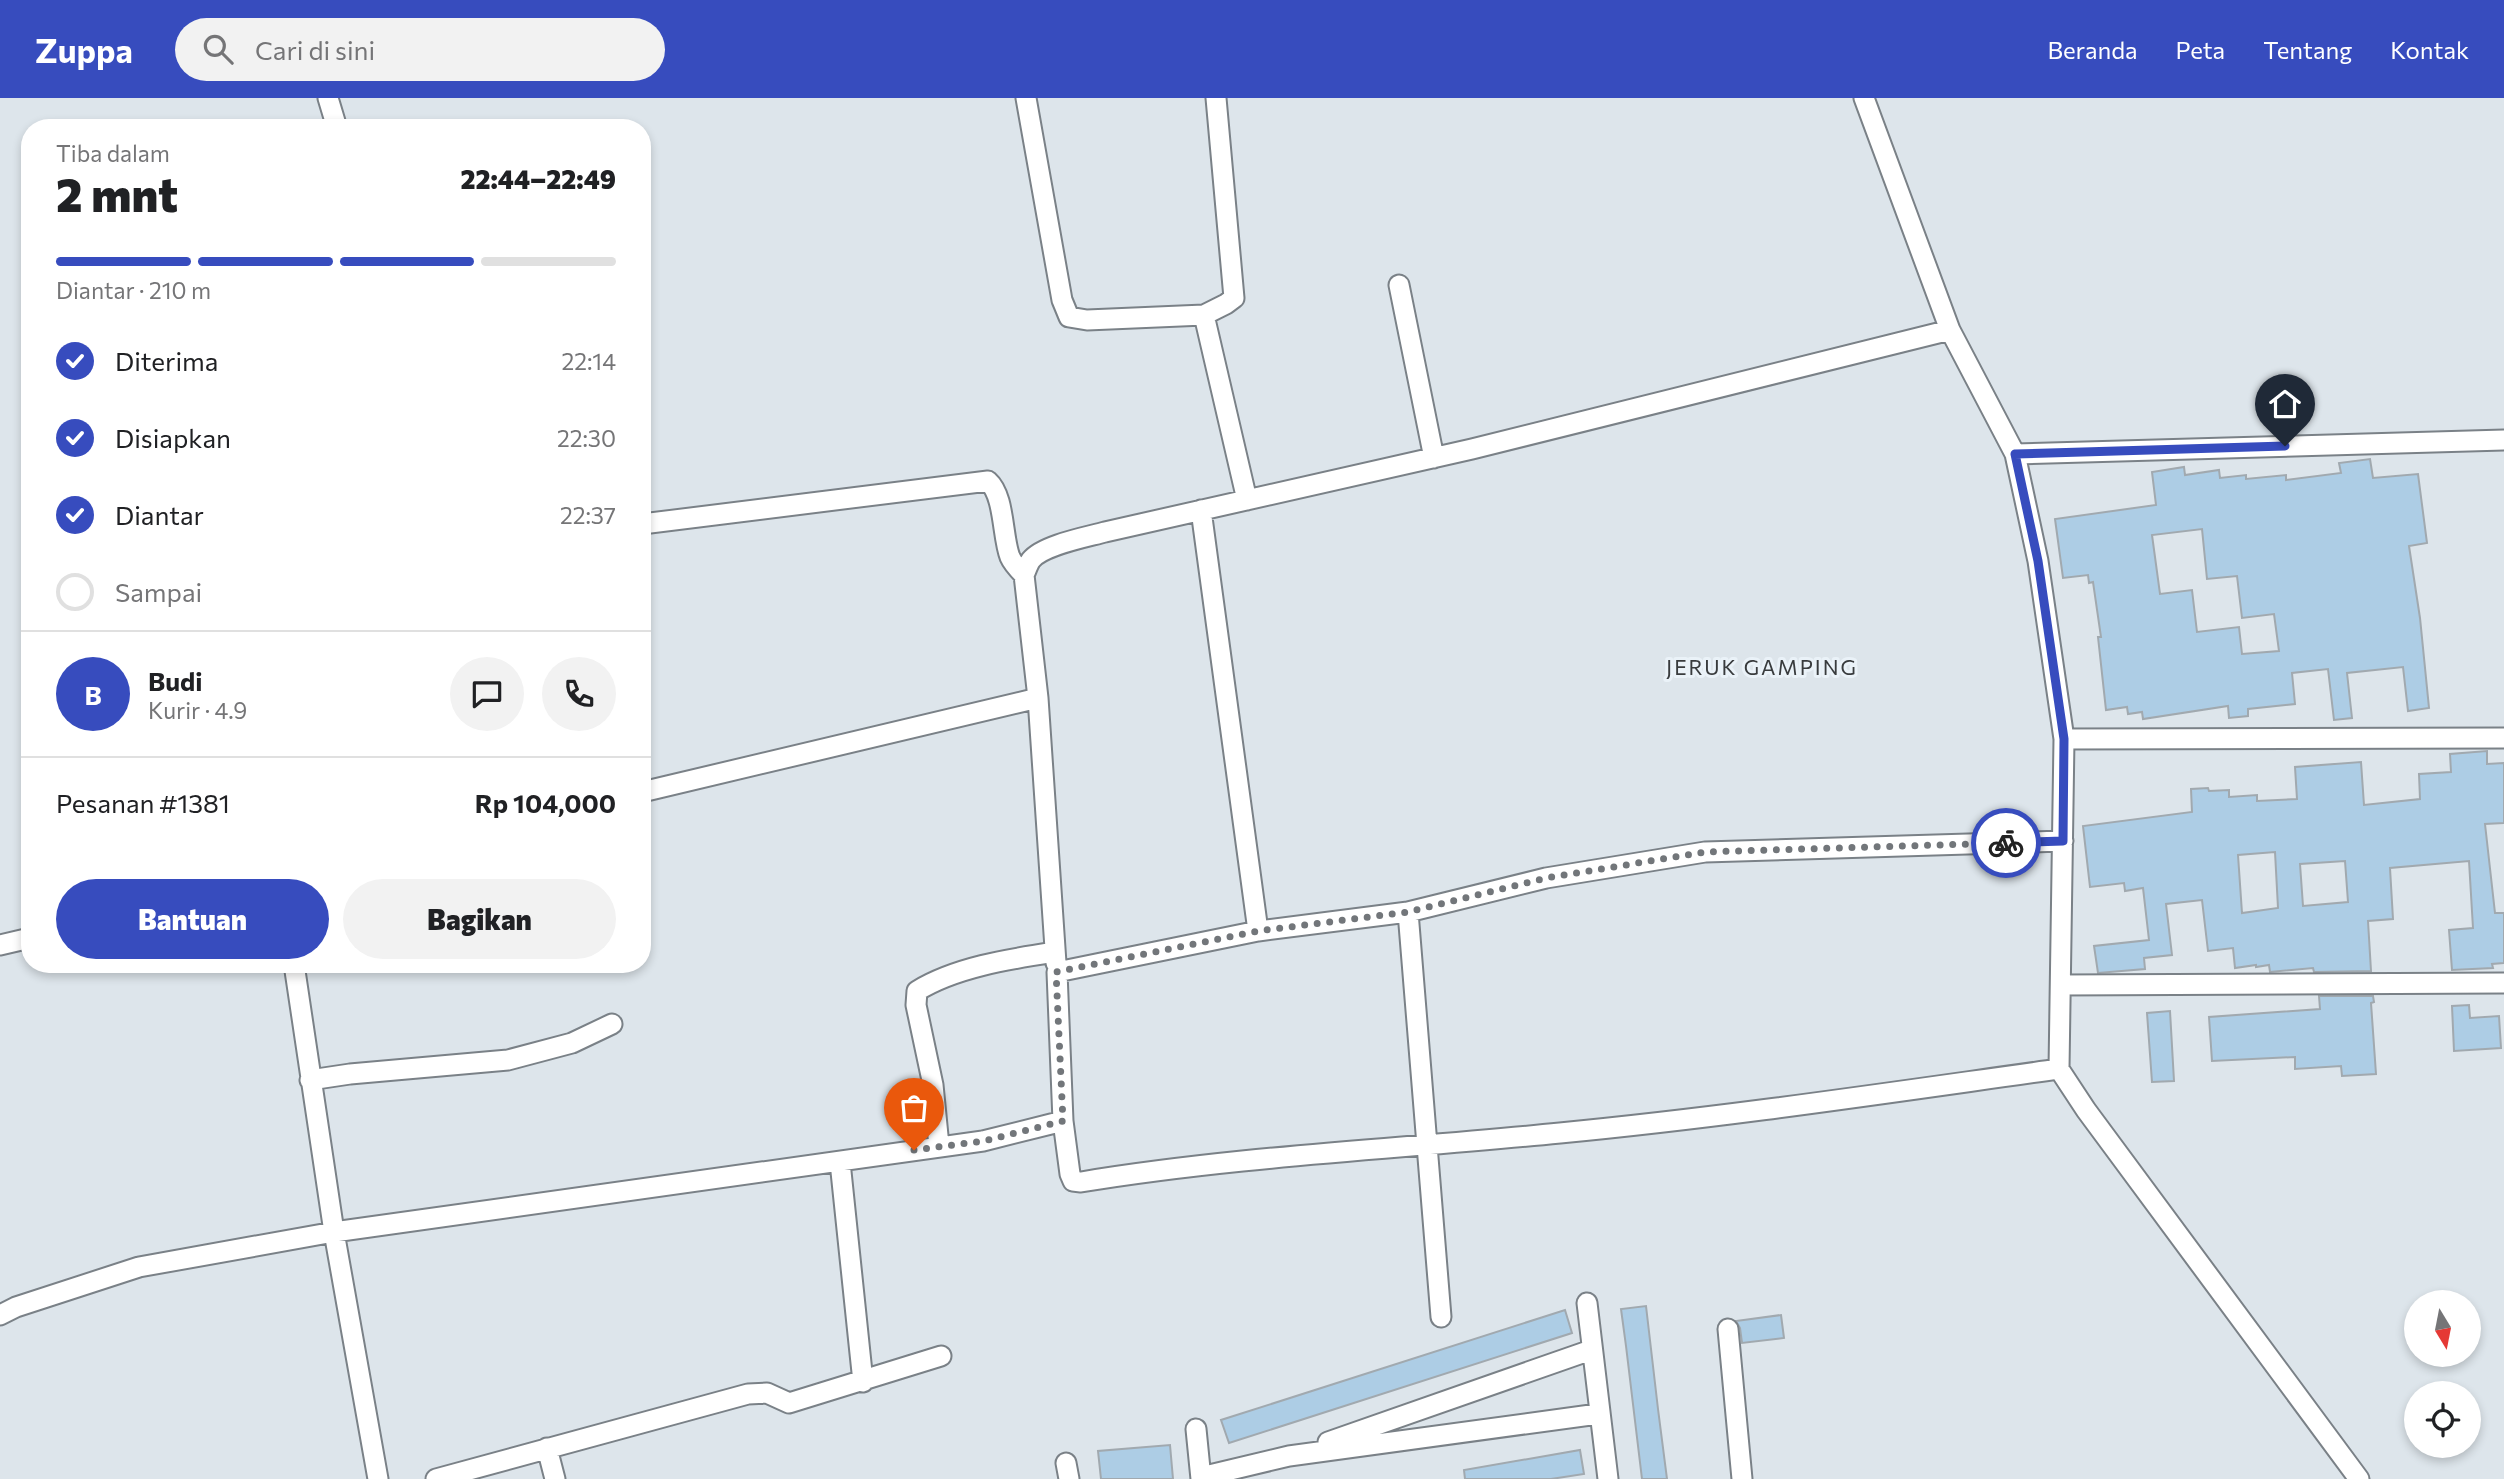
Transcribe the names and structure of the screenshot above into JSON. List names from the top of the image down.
{
  "districts": ["JERUK GAMPING"],
  "north": "bottom",
  "page": {
    "header": "Zuppa",
    "search": "Cari di sini",
    "nav": [
      "Beranda",
      "Peta",
      "Tentang",
      "Kontak"
    ],
    "heading": ["2 mnt", "Tiba dalam", "22:44–22:49"],
    "panel": [
      "Budi",
      "Kurir · 4.9",
      "Pesanan #1381",
      "Rp 104,000"
    ],
    "bar": "Diantar · 210 m",
    "list": [
      ["Diterima", "22:14"],
      ["Disiapkan", "22:30"],
      ["Diantar", "22:37"],
      "Sampai"
    ],
    "round": "B",
    "buttons": ["Bantuan", "Bagikan"]
  }
}
